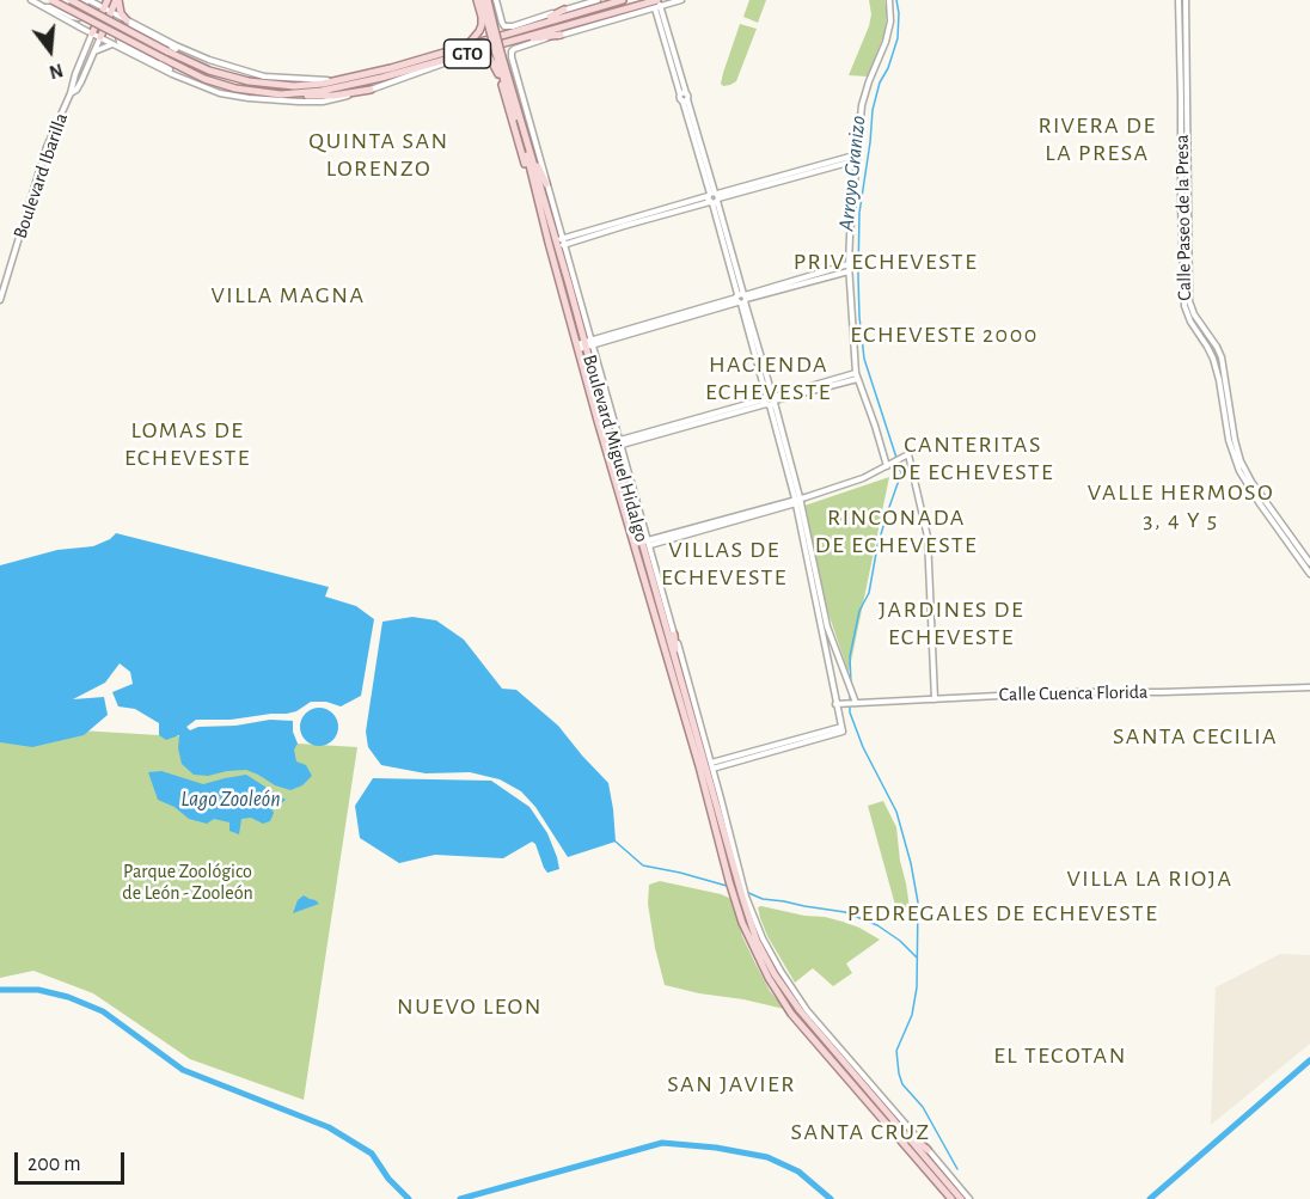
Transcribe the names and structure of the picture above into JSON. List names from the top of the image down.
{
  "streets": {
    "main road": ["GTO", "Boulevard Miguel Hidalgo"],
    "street": ["Boulevard Ibarilla", "Calle Paseo de la Presa", "Calle Cuenca Florida"]
  },
  "districts": [
    "RIVERA DE LA PRESA",
    "QUINTA SAN LORENZO",
    "PRIV ECHEVESTE",
    "VILLA MAGNA",
    "ECHEVESTE 2000",
    "HACIENDA ECHEVESTE",
    "LOMAS DE ECHEVESTE",
    "CANTERITAS DE ECHEVESTE",
    "VALLE HERMOSO 3, 4 Y 5",
    "RINCONADA DE ECHEVESTE",
    "VILLAS DE ECHEVESTE",
    "JARDINES DE ECHEVESTE",
    "SANTA CECILIA",
    "VILLA LA RIOJA",
    "PEDREGALES DE ECHEVESTE",
    "NUEVO LEON",
    "EL TECOTAN",
    "SAN JAVIER",
    "SANTA CRUZ"
  ],
  "water": ["Arroyo Granizo", "Lago Zooleón"],
  "parks": ["Parque Zoológico de León - Zooleón"],
  "scale_bar": "200 m",
  "north": "bottom"
}
